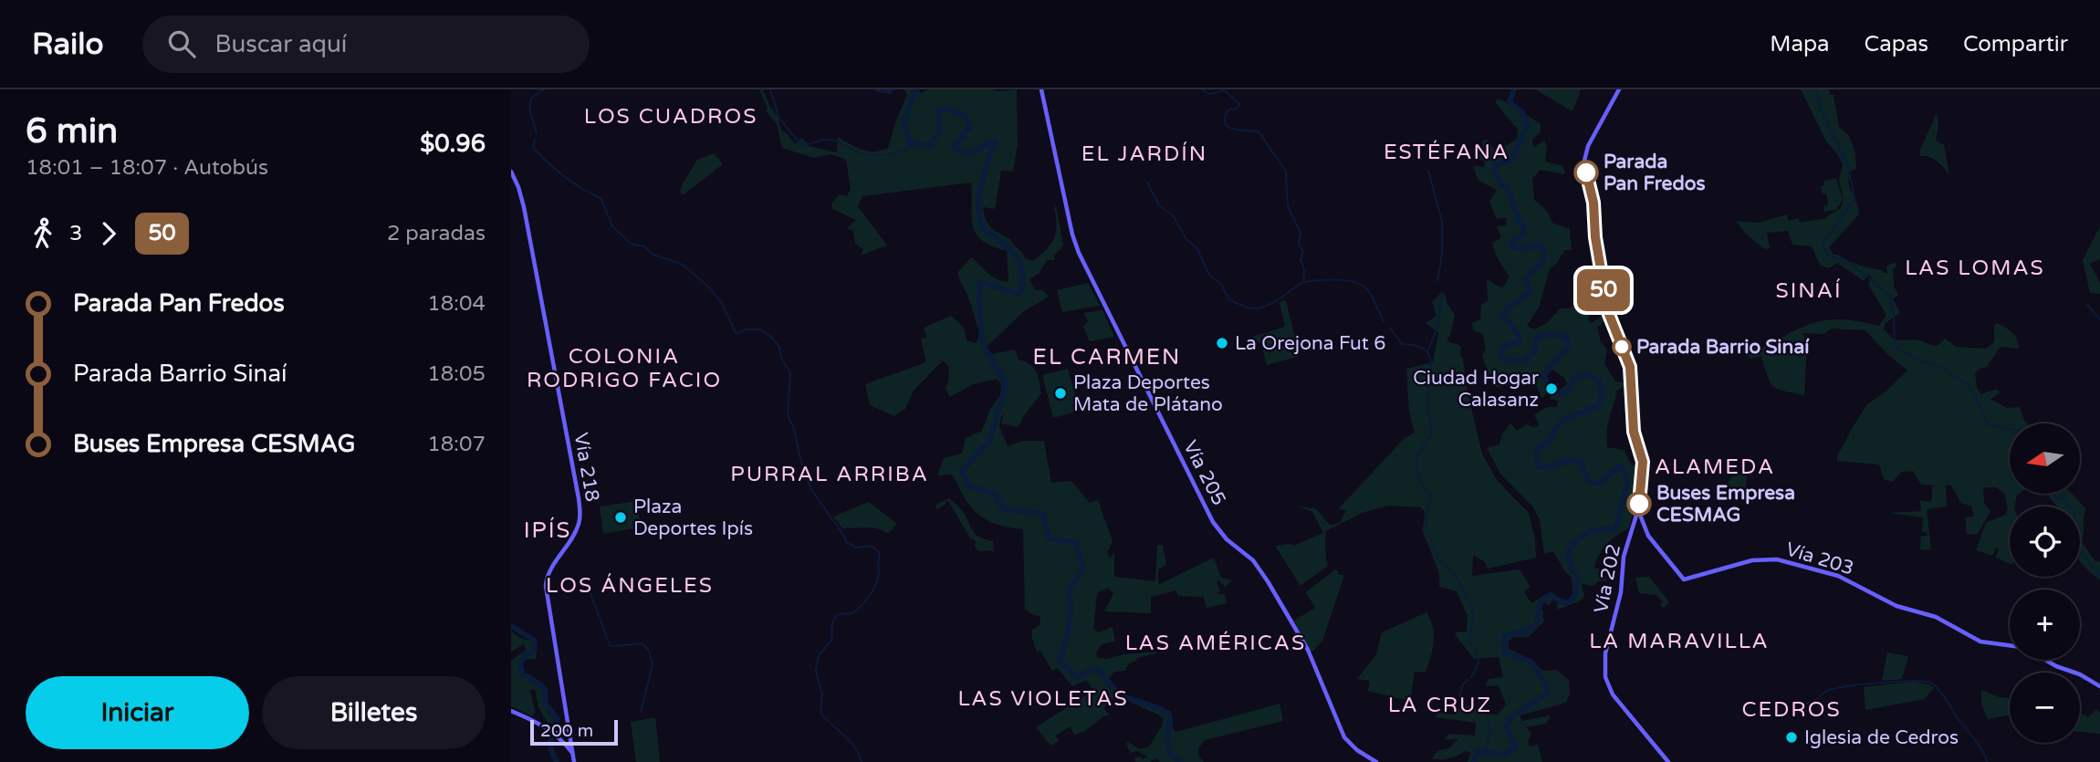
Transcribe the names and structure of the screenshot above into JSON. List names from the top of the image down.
{
  "streets": {
    "main road": [
      "Vía 218",
      "Vía 205",
      "Vía 203",
      "Vía 202"
    ]
  },
  "crossings": [
    ["Vía 203", "Vía 202"]
  ],
  "districts": [
    "LOS CUADROS",
    "ESTÉFANA",
    "EL JARDÍN",
    "LAS LOMAS",
    "SINAÍ",
    "COLONIA RODRIGO FACIO",
    "EL CARMEN",
    "ALAMEDA",
    "PURRAL ARRIBA",
    "IPÍS",
    "LOS ÁNGELES",
    "LA MARAVILLA",
    "LAS AMÉRICAS",
    "LAS VIOLETAS",
    "LA CRUZ",
    "CEDROS"
  ],
  "places": [
    "Parada Pan Fredos",
    "La Orejona Fut 6",
    "Parada Barrio Sinaí",
    "Ciudad Hogar Calasanz",
    "Plaza Deportes Mata de Plátano",
    "Buses Empresa CESMAG",
    "Plaza Deportes Ipís",
    "Iglesia de Cedros"
  ],
  "lines": ["bus line 50"],
  "scale_bar": "200 m",
  "north": "left",
  "page": {
    "header": "Railo",
    "search": "Buscar aquí",
    "nav": ["Mapa", "Capas", "Compartir"],
    "heading": ["6 min", "18:01 – 18:07 · Autobús", "$0.96"],
    "on_map": "50",
    "legs": ["3", "50", "2 paradas"],
    "list": [
      {
        "name": "Parada Pan Fredos",
        "value": "18:04"
      },
      {
        "name": "Parada Barrio Sinaí",
        "value": "18:05"
      },
      {
        "name": "Buses Empresa CESMAG",
        "value": "18:07"
      }
    ],
    "map_buttons": ["+", "−"],
    "buttons": ["Iniciar", "Billetes"],
    "scale": "200 m"
  }
}
